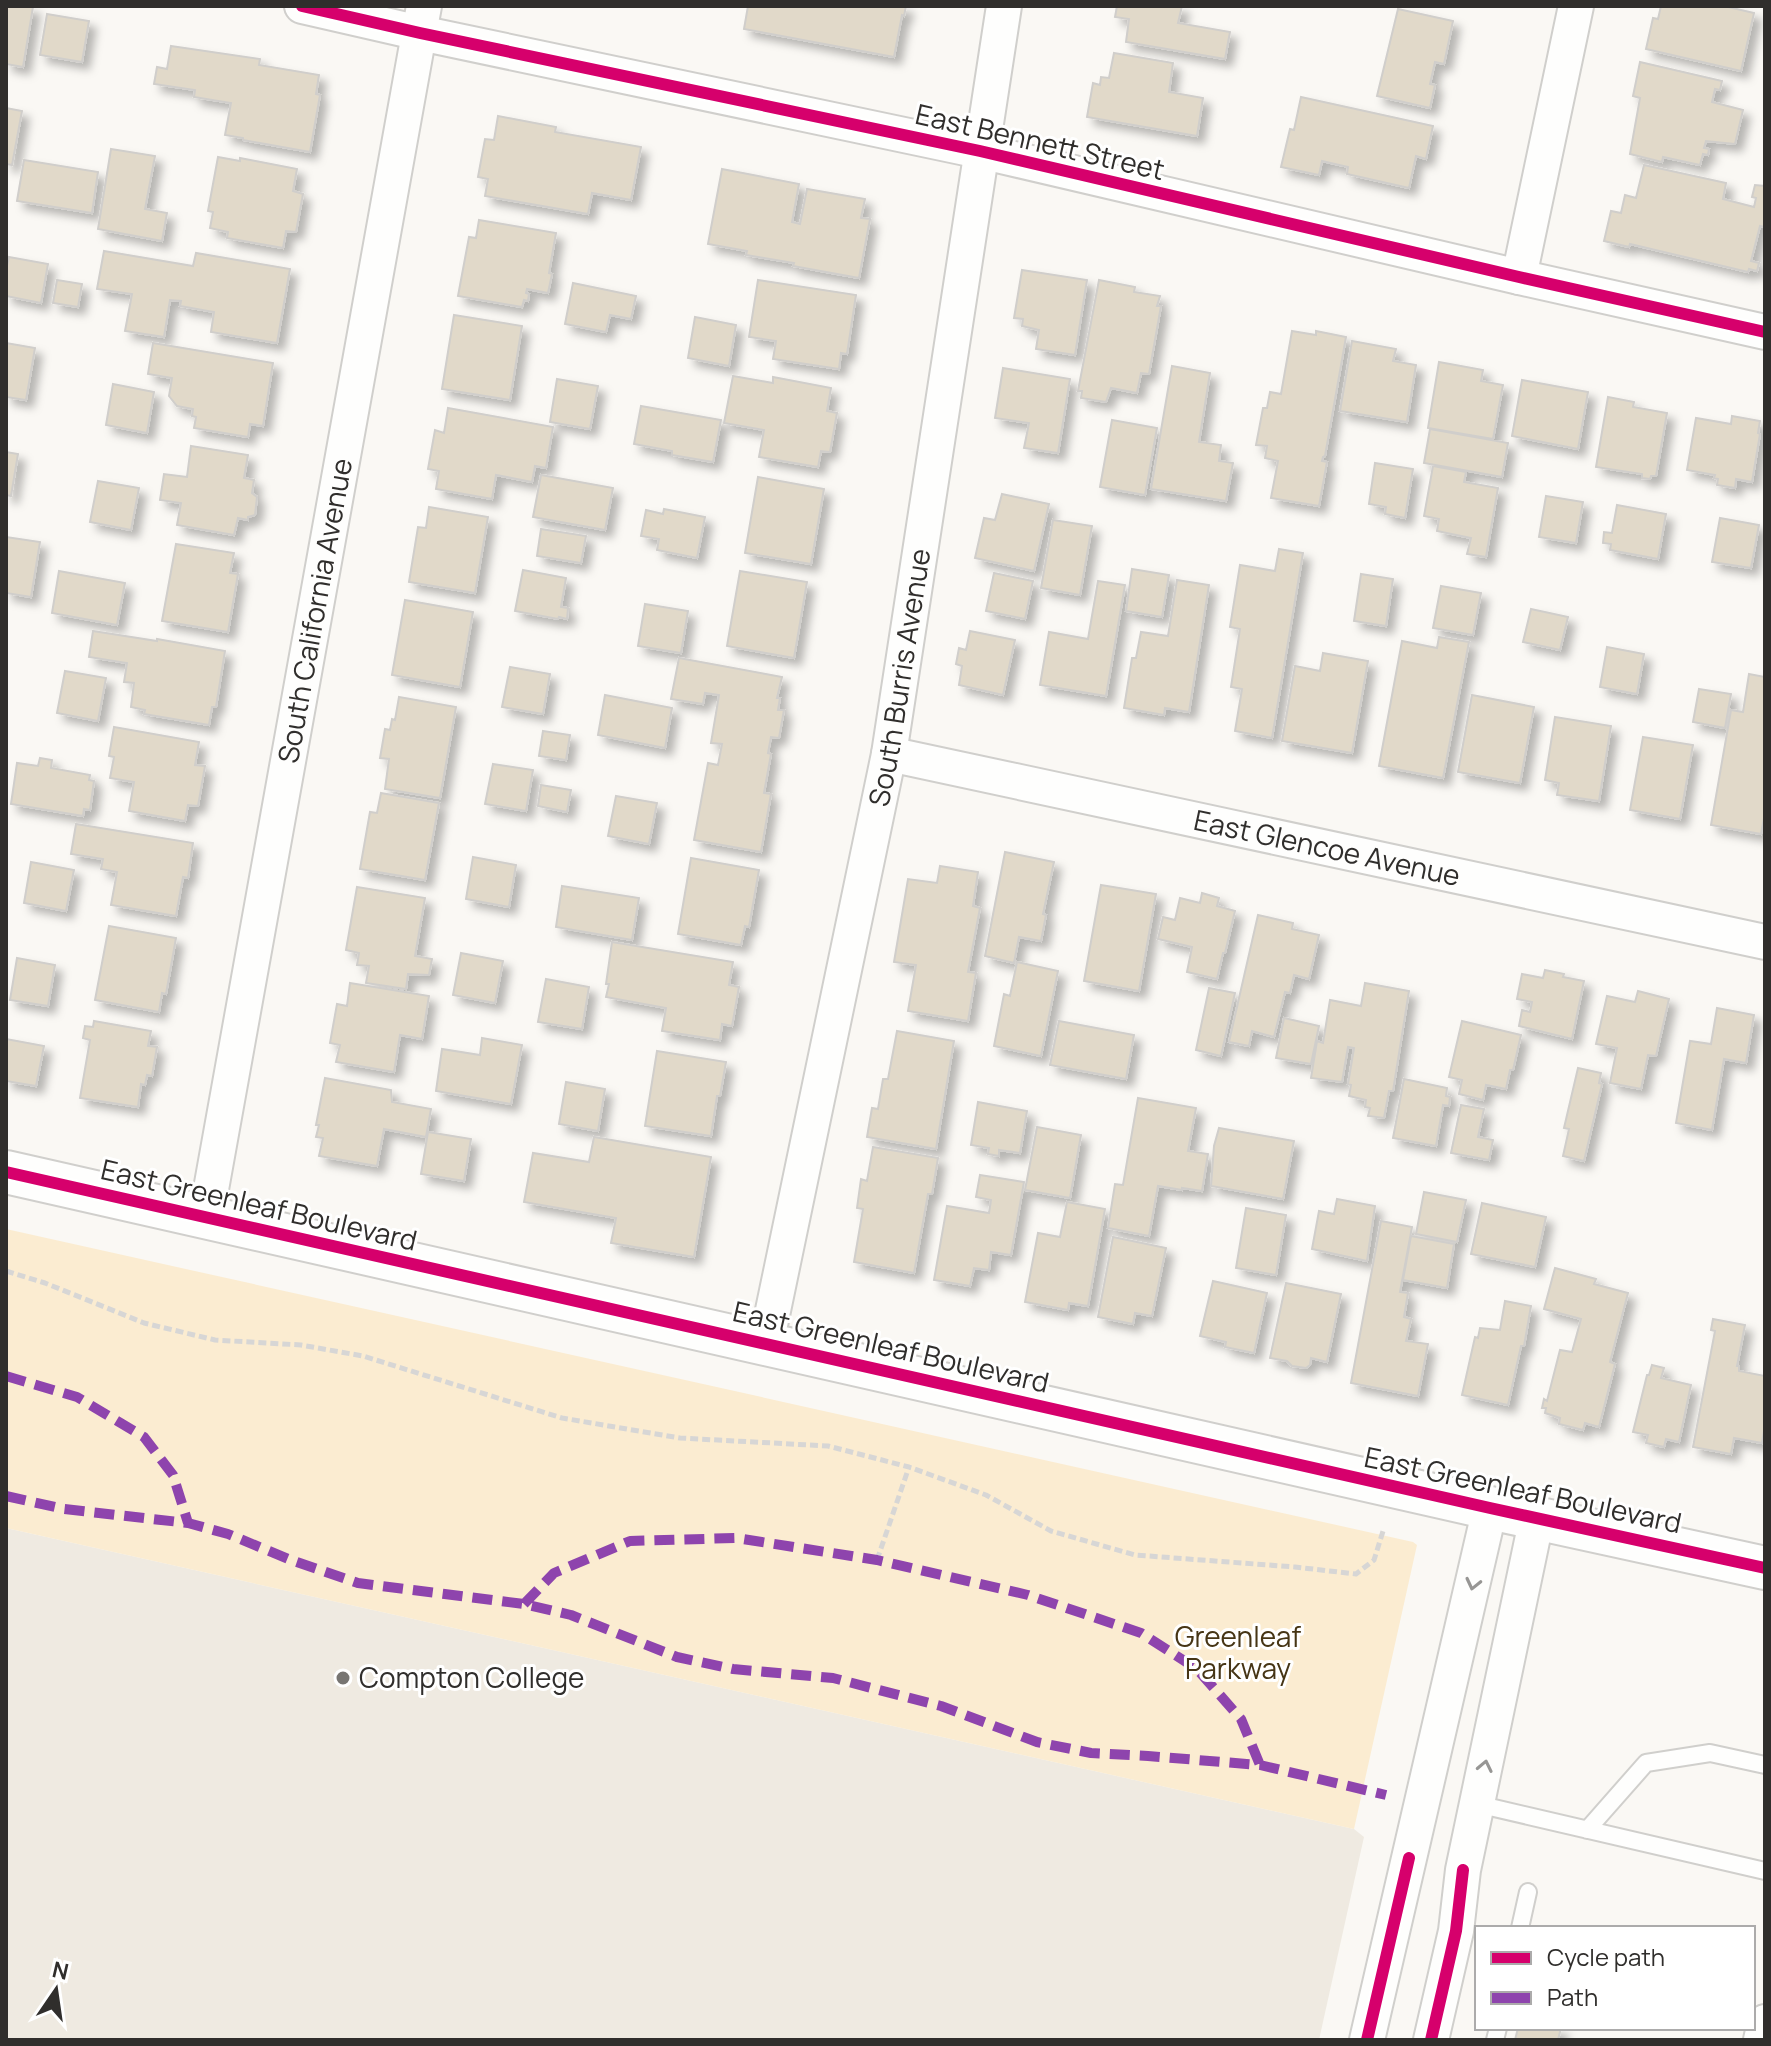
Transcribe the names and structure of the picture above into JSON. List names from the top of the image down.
{
  "streets": {
    "street": [
      "East Bennett Street",
      "South California Avenue",
      "South Burris Avenue",
      "East Glencoe Avenue",
      "East Greenleaf Boulevard"
    ]
  },
  "crossings": [
    ["East Bennett Street", "South California Avenue"],
    ["East Bennett Street", "South Burris Avenue"],
    ["South California Avenue", "East Greenleaf Boulevard"],
    ["South Burris Avenue", "East Glencoe Avenue"],
    ["South Burris Avenue", "East Greenleaf Boulevard"]
  ],
  "parks": ["Greenleaf Parkway"],
  "places": ["Compton College"],
  "legend": ["Cycle path", "Path"],
  "north": "top"
}
